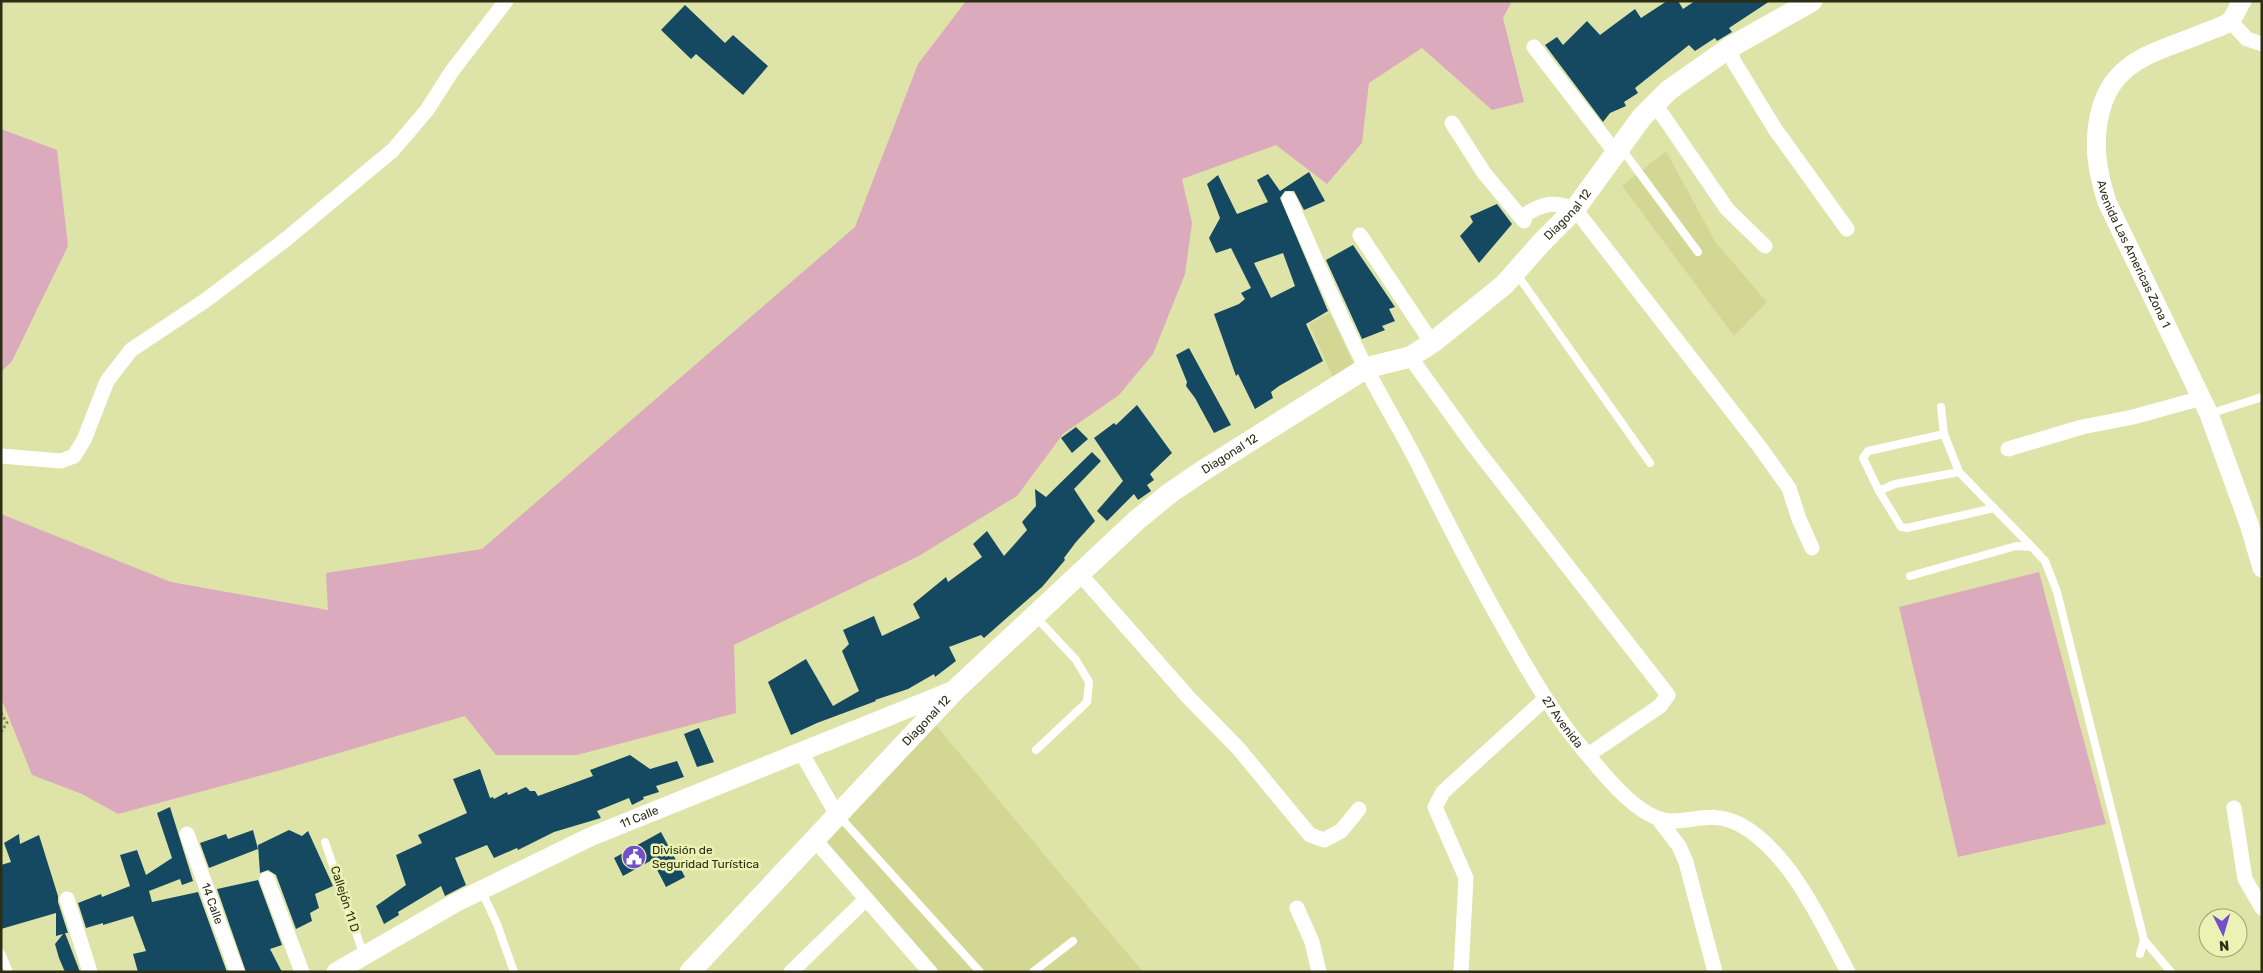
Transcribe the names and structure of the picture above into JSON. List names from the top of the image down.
{
  "streets": {
    "main road": ["Diagonal 12"],
    "street": [
      "Avenida Las Americas Zona 1",
      "27 Avenida",
      "11 Calle",
      "14 Calle"
    ],
    "lane": ["Callejón 11 D"]
  },
  "crossings": [
    ["Diagonal 12", "27 Avenida"],
    ["Diagonal 12", "11 Calle"],
    ["11 Calle", "Callejón 11 D"]
  ],
  "places": {
    "public building": ["División de Seguridad Turística"]
  },
  "north": "bottom"
}
